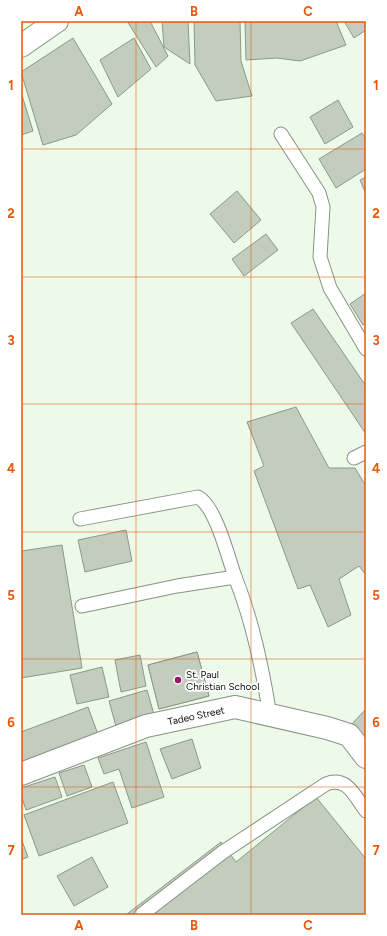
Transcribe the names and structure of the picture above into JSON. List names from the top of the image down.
{
  "streets": {
    "street": ["Tadeo Street"]
  },
  "places": ["St. Paul Christian School"],
  "grid": {
    "columns": ["A", "B", "C"],
    "rows": [
      "1",
      "2",
      "3",
      "4",
      "5",
      "6",
      "7"
    ]
  }
}
